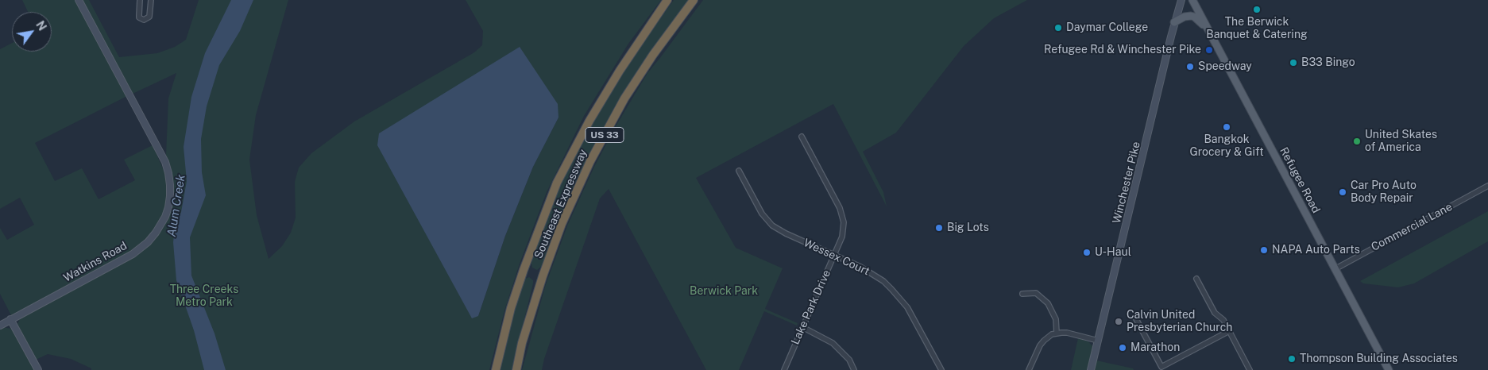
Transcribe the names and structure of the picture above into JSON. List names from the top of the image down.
{
  "streets": {
    "highway": ["US 33", "Southeast Expressway"],
    "main road": ["Refugee Road"],
    "street": [
      "Winchester Pike",
      "Commercial Lane",
      "Wessex Court",
      "Watkins Road",
      "Lake Park Drive"
    ]
  },
  "crossings": [
    ["Refugee Road", "Commercial Lane"],
    ["Wessex Court", "Lake Park Drive"]
  ],
  "water": ["Alum Creek"],
  "parks": ["Three Creeks Metro Park", "Berwick Park"],
  "places": [
    "The Berwick Banquet & Catering",
    "Daymar College",
    "Refugee Rd & Winchester Pike",
    "B33 Bingo",
    "Speedway",
    "Bangkok Grocery & Gift",
    "United Skates of America",
    "Car Pro Auto Body Repair",
    "Big Lots",
    "NAPA Auto Parts",
    "U-Haul",
    "Calvin United Presbyterian Church",
    "Marathon",
    "Thompson Building Associates"
  ],
  "north": "top right"
}
